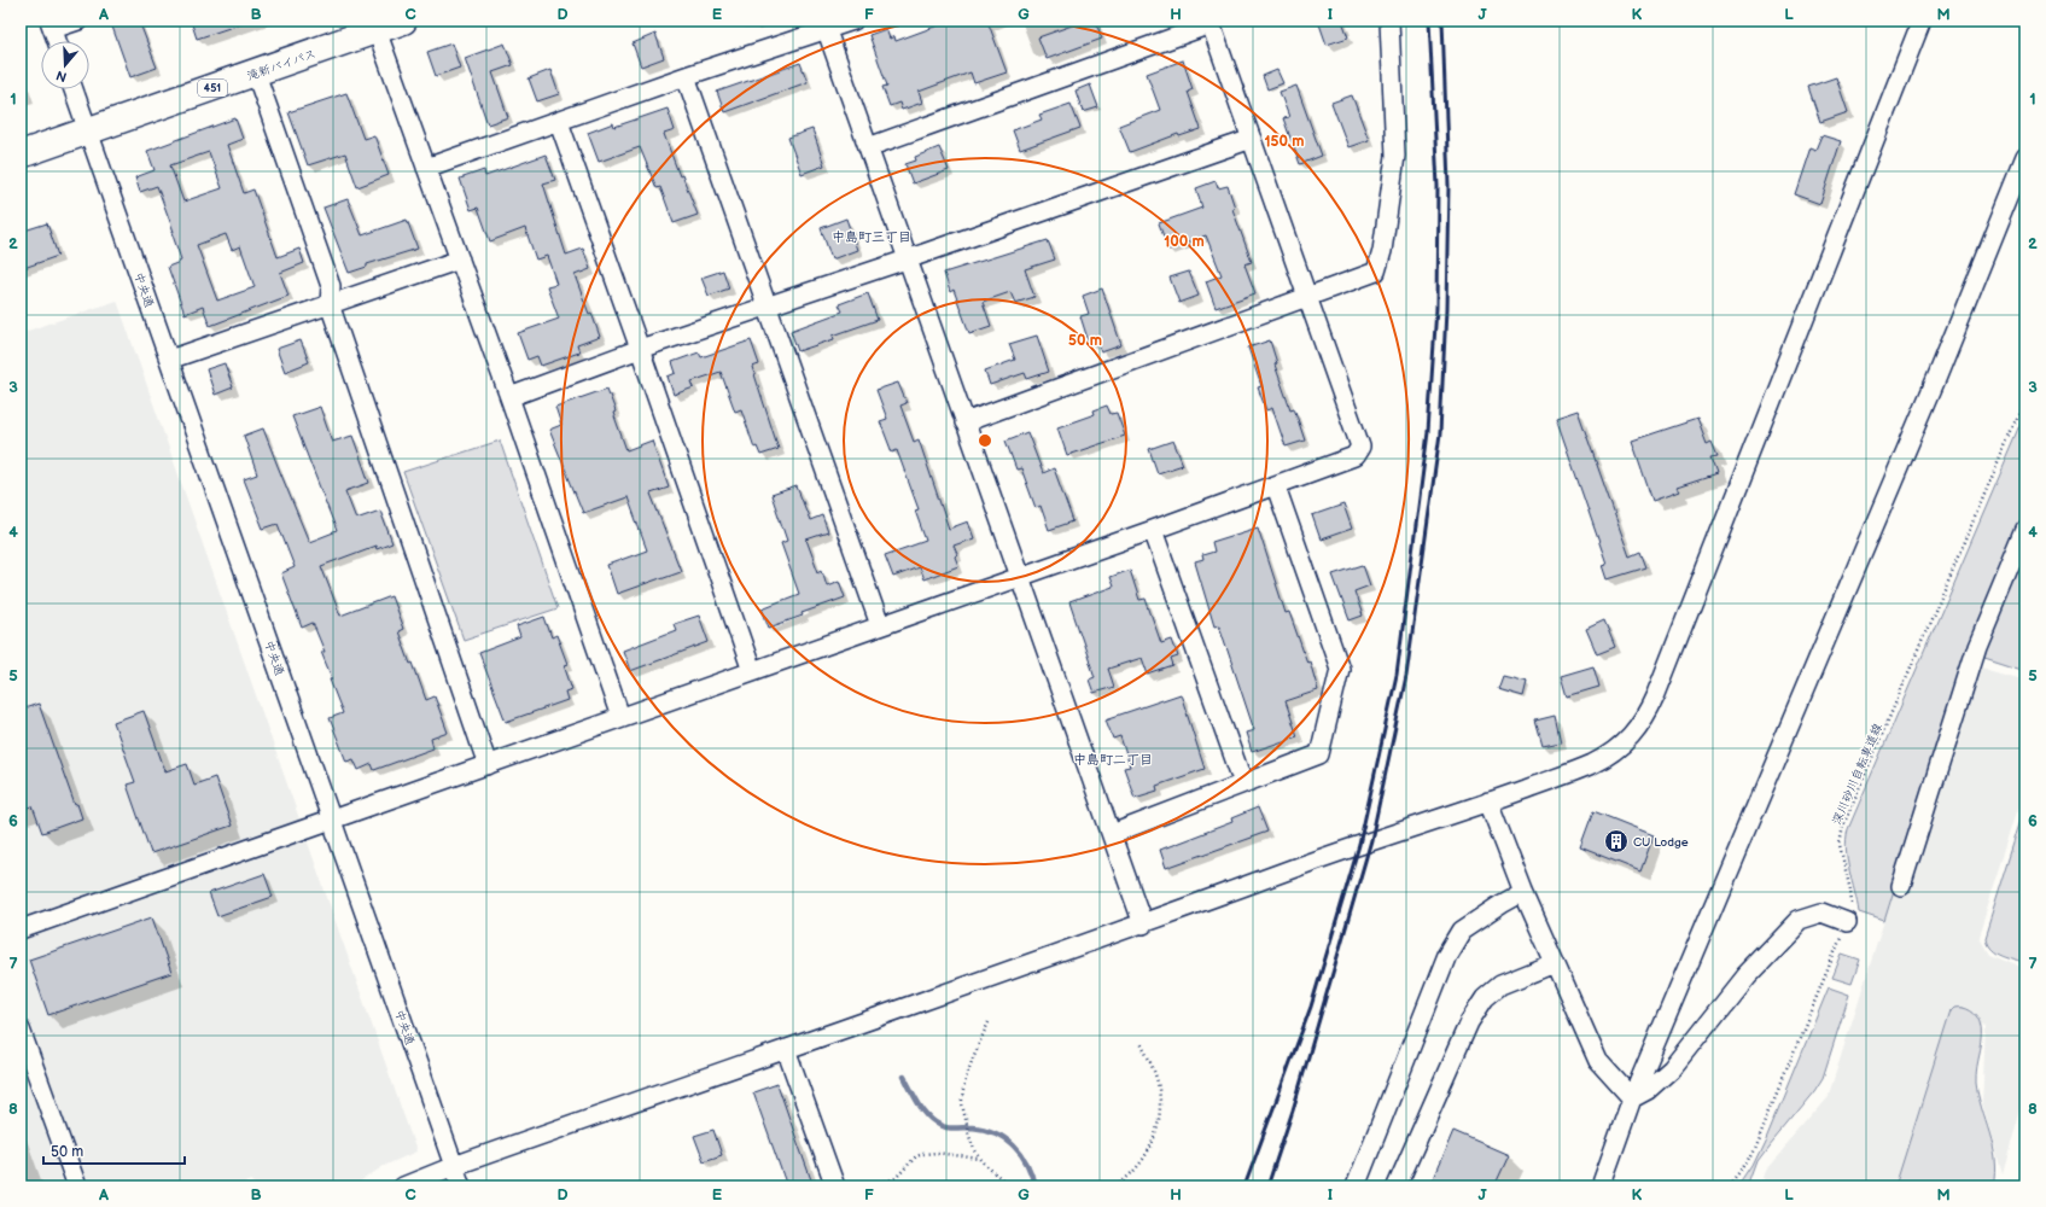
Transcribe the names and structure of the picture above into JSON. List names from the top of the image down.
{
  "streets": {
    "highway": ["滝新バイパス", "451"],
    "street": ["中央通"],
    "path": ["深川砂川自転車道線"]
  },
  "crossings": [
    ["滝新バイパス", "中央通"]
  ],
  "districts": ["中島町三丁目", "中島町二丁目"],
  "places": {
    "building": ["CU Lodge"]
  },
  "scale_bar": "50 m",
  "north": "bottom",
  "grid": {
    "columns": [
      "A",
      "B",
      "C",
      "D",
      "E",
      "F",
      "G",
      "H",
      "I",
      "J",
      "K",
      "L",
      "M"
    ],
    "rows": [
      "1",
      "2",
      "3",
      "4",
      "5",
      "6",
      "7",
      "8"
    ]
  },
  "rings": ["150 m", "100 m", "50 m"]
}
